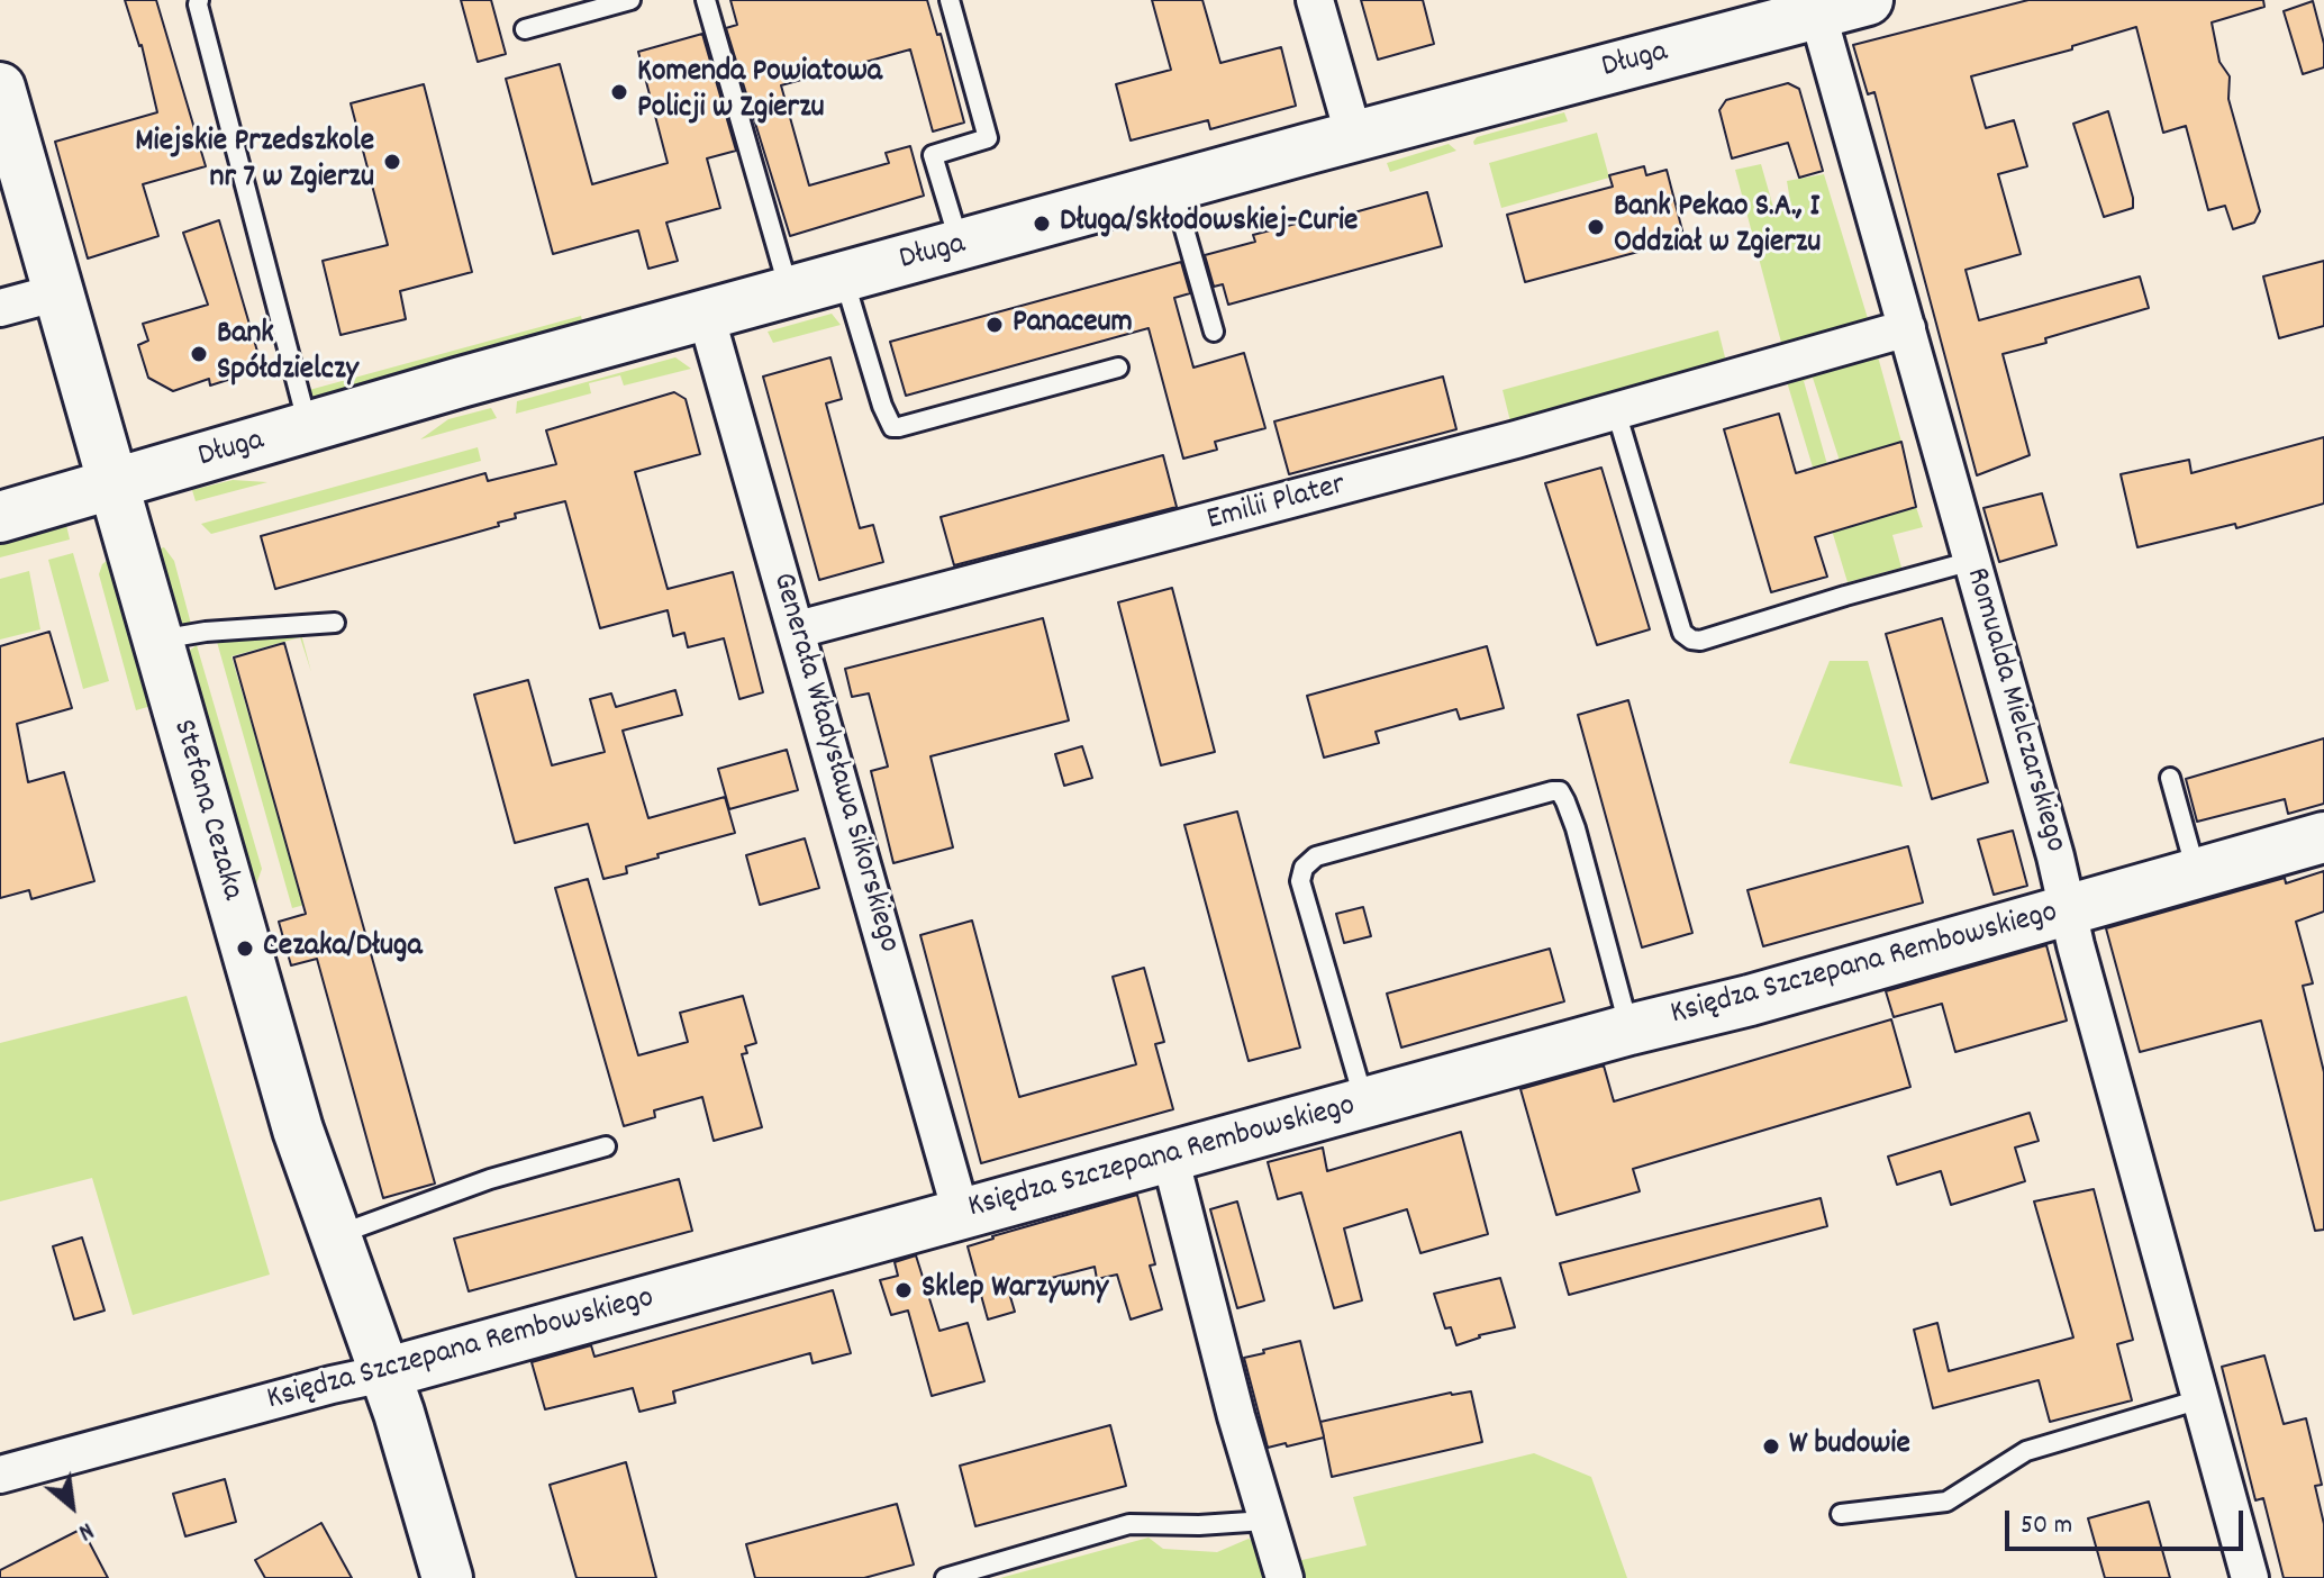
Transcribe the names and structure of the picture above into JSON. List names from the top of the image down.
{
  "streets": {
    "street": [
      "Długa",
      "Emilii Plater",
      "Romualda Mielczarskiego",
      "Generała Władysława Sikorskiego",
      "Stefana Cezaka",
      "Księdza Szczepana Rembowskiego"
    ]
  },
  "crossings": [
    ["Długa", "Romualda Mielczarskiego"],
    ["Długa", "Generała Władysława Sikorskiego"],
    ["Długa", "Stefana Cezaka"],
    ["Emilii Plater", "Romualda Mielczarskiego"],
    ["Emilii Plater", "Generała Władysława Sikorskiego"],
    ["Romualda Mielczarskiego", "Księdza Szczepana Rembowskiego"],
    ["Generała Władysława Sikorskiego", "Księdza Szczepana Rembowskiego"],
    ["Stefana Cezaka", "Księdza Szczepana Rembowskiego"]
  ],
  "places": [
    "Komenda Powiatowa Policji w Zgierzu",
    "Miejskie Przedszkole nr 7 w Zgierzu",
    "Długa/Skłodowskiej-Curie",
    "Bank Pekao S.A., I Oddział w Zgierzu",
    "Panaceum",
    "Bank Spółdzielczy",
    "Cezaka/Długa",
    "Sklep Warzywny",
    "W budowie"
  ],
  "scale_bar": "50 m",
  "north": "bottom right"
}
